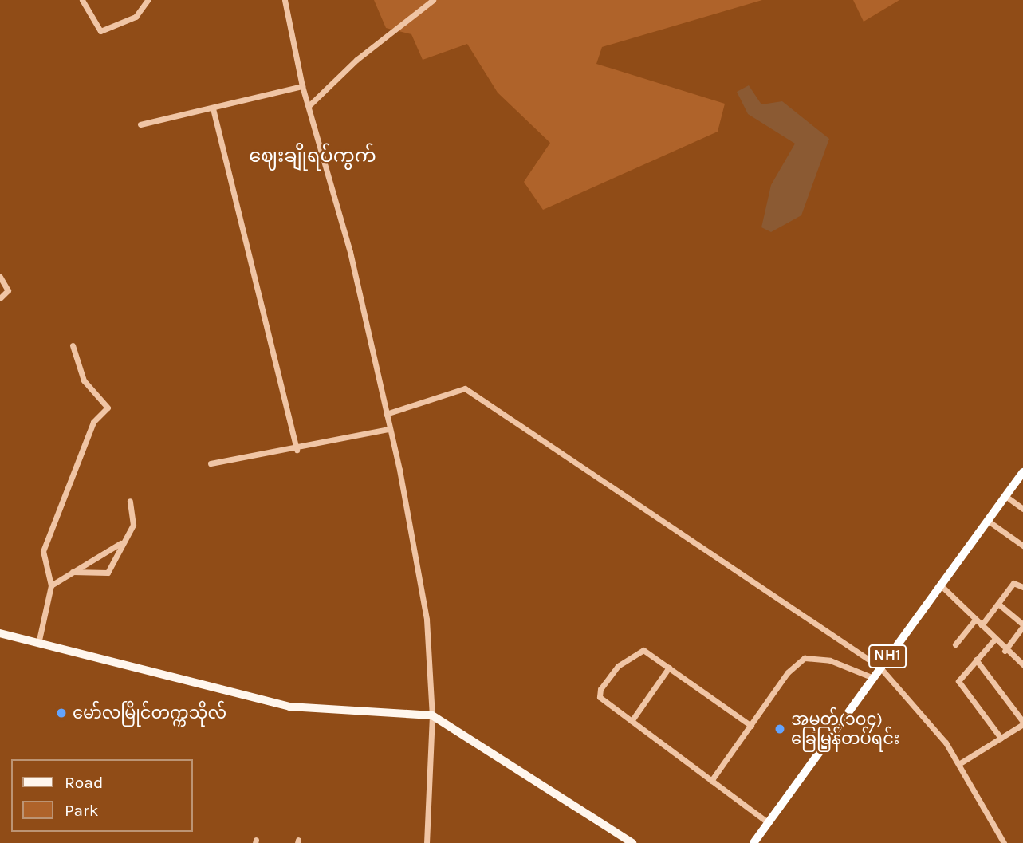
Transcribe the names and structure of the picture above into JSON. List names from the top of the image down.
{
  "streets": {
    "highway": ["NH1"]
  },
  "districts": ["ဈေးချိုရပ်ကွက်"],
  "places": ["မော်လမြိုင်တက္ကသိုလ်", "အမှတ်(၁၀၄) ခြေမြန်တပ်ရင်း"],
  "legend": ["Road", "Park"]
}
